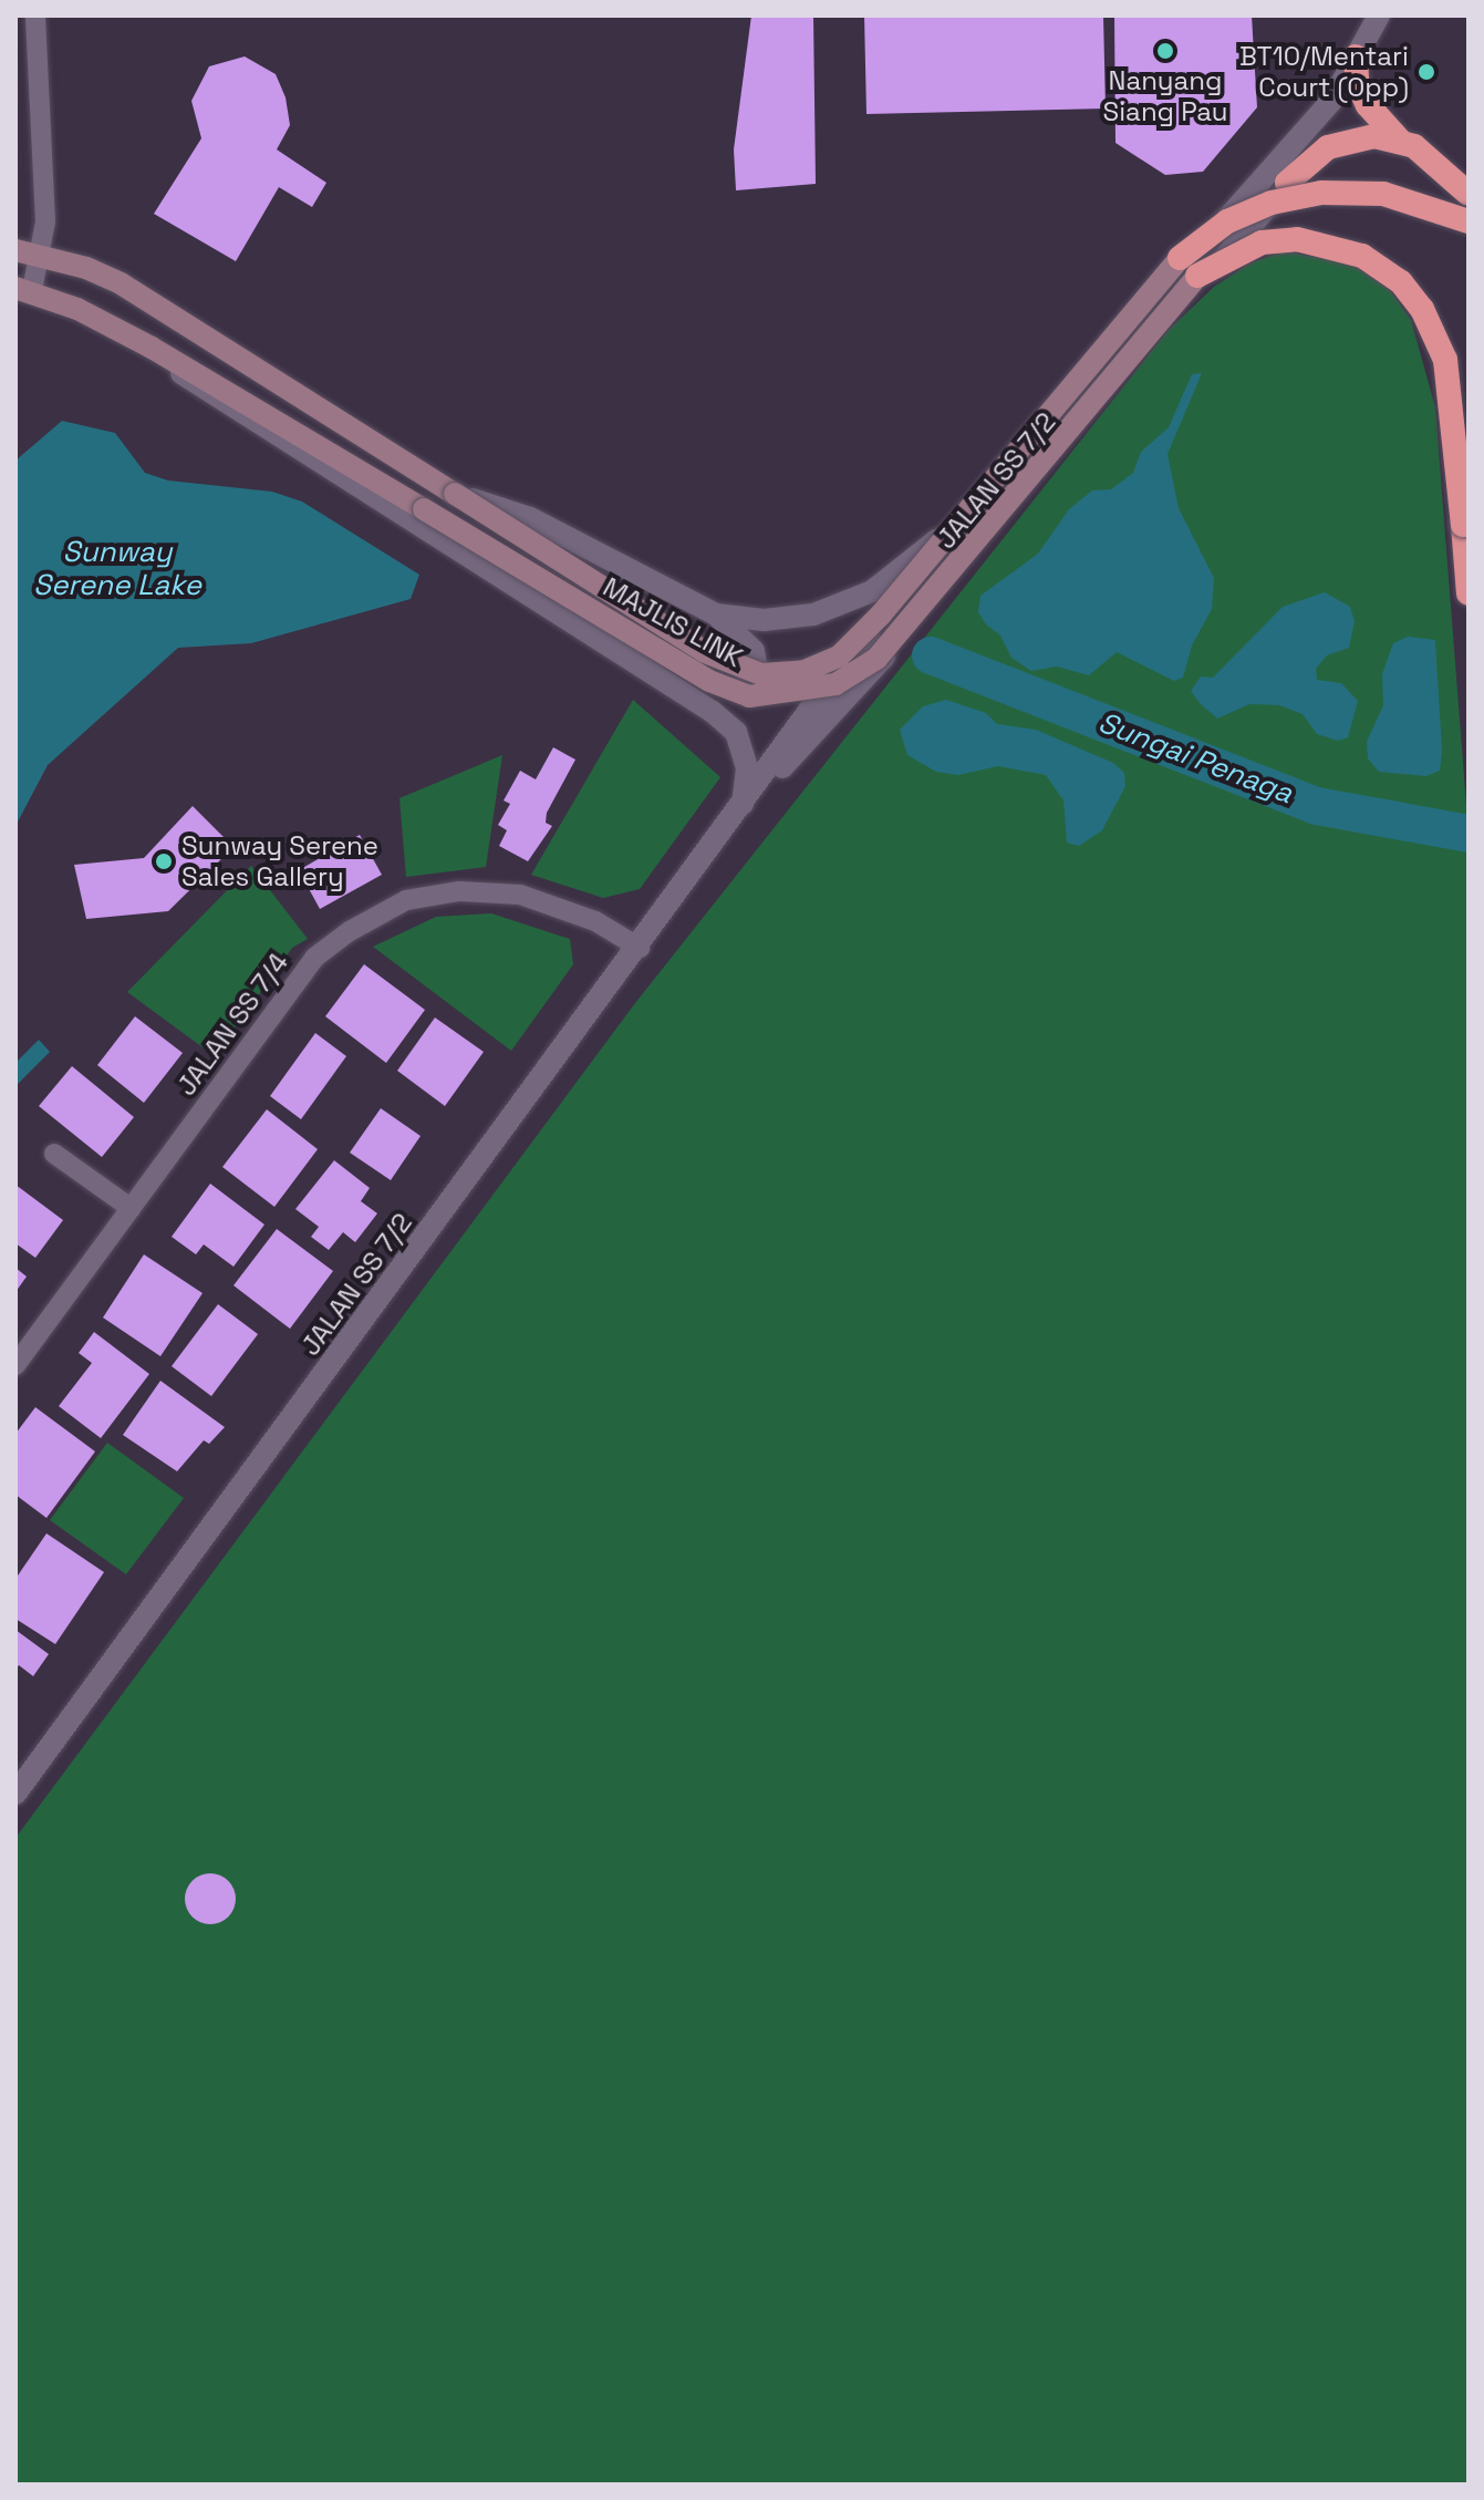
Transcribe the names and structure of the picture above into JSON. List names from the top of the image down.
{
  "streets": {
    "main road": ["MAJLIS LINK"],
    "street": ["JALAN SS 7/2", "JALAN SS 7/4"]
  },
  "crossings": [
    ["JALAN SS 7/2", "JALAN SS 7/4"]
  ],
  "water": ["Sunway Serene Lake", "Sungai Penaga"],
  "places": ["Nanyang Siang Pau", "BT10/Mentari Court (Opp)", "Sunway Serene Sales Gallery"]
}
